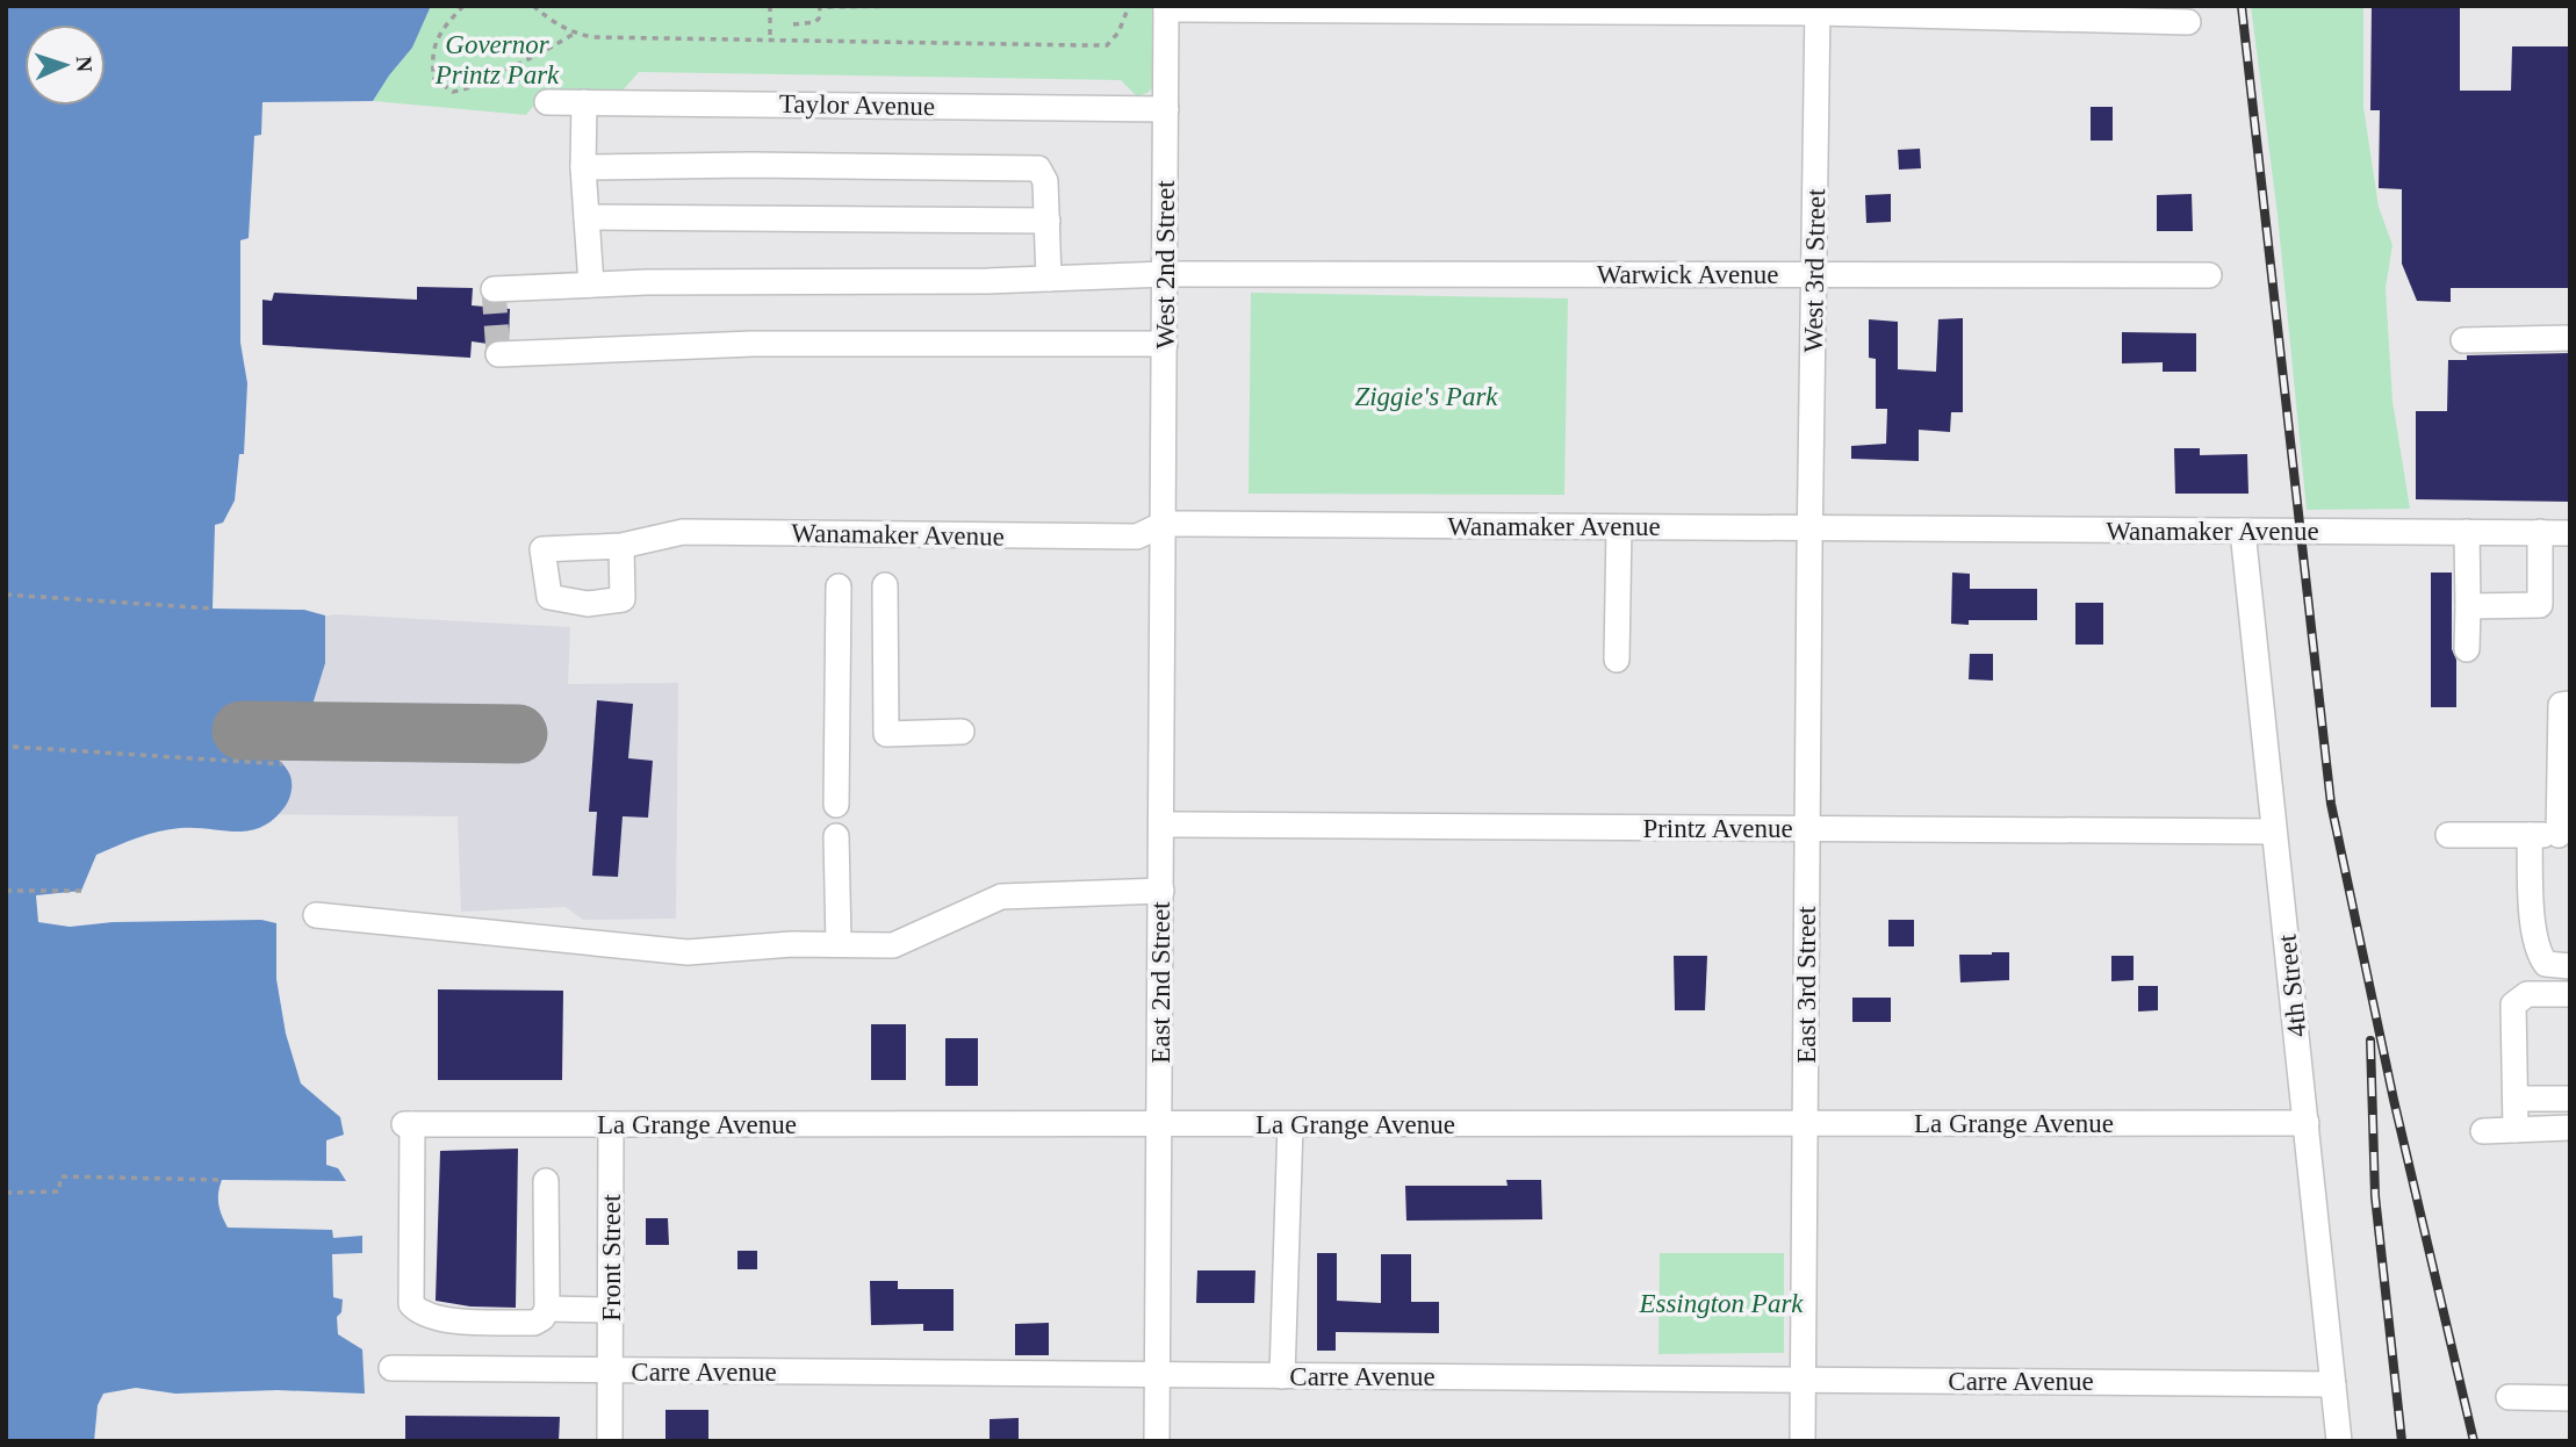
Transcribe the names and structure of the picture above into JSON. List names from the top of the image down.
{
  "streets": {
    "street": [
      "Taylor Avenue",
      "West 2nd Street",
      "West 3rd Street",
      "Warwick Avenue",
      "Wanamaker Avenue",
      "Printz Avenue",
      "East 2nd Street",
      "East 3rd Street",
      "4th Street",
      "La Grange Avenue",
      "Front Street",
      "Carre Avenue"
    ]
  },
  "crossings": [
    ["Taylor Avenue", "West 2nd Street"],
    ["West 2nd Street", "Warwick Avenue"],
    ["West 2nd Street", "Wanamaker Avenue"],
    ["West 2nd Street", "East 2nd Street"],
    ["West 3rd Street", "Warwick Avenue"],
    ["West 3rd Street", "Wanamaker Avenue"],
    ["West 3rd Street", "East 3rd Street"],
    ["Wanamaker Avenue", "East 2nd Street"],
    ["Wanamaker Avenue", "East 3rd Street"],
    ["Wanamaker Avenue", "4th Street"],
    ["Printz Avenue", "East 2nd Street"],
    ["Printz Avenue", "East 3rd Street"],
    ["Printz Avenue", "4th Street"],
    ["East 2nd Street", "La Grange Avenue"],
    ["East 2nd Street", "Carre Avenue"],
    ["East 3rd Street", "La Grange Avenue"],
    ["East 3rd Street", "Carre Avenue"],
    ["4th Street", "La Grange Avenue"],
    ["4th Street", "Carre Avenue"],
    ["La Grange Avenue", "Front Street"],
    ["Front Street", "Carre Avenue"]
  ],
  "parks": ["Governor Printz Park", "Ziggie's Park", "Essington Park"],
  "north": "right"
}
